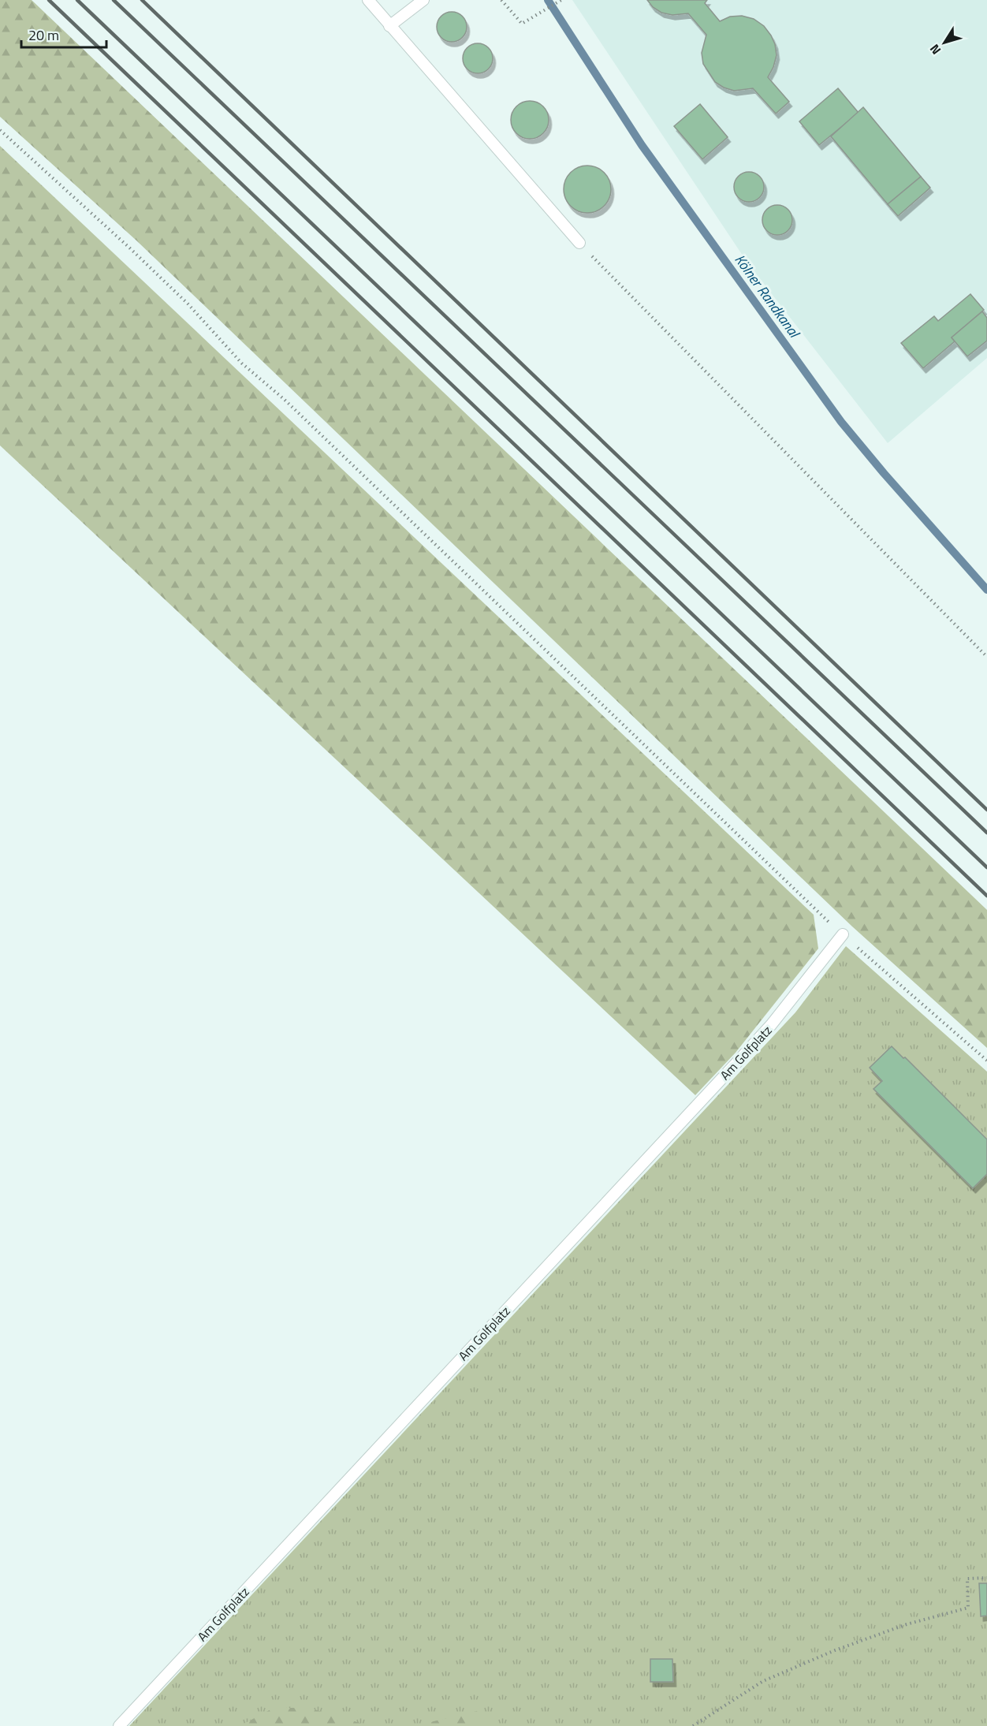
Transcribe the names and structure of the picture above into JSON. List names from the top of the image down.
{
  "streets": {
    "lane": ["Am Golfplatz"]
  },
  "water": ["Kölner Randkanal"],
  "scale_bar": "20 m",
  "north": "bottom left"
}
